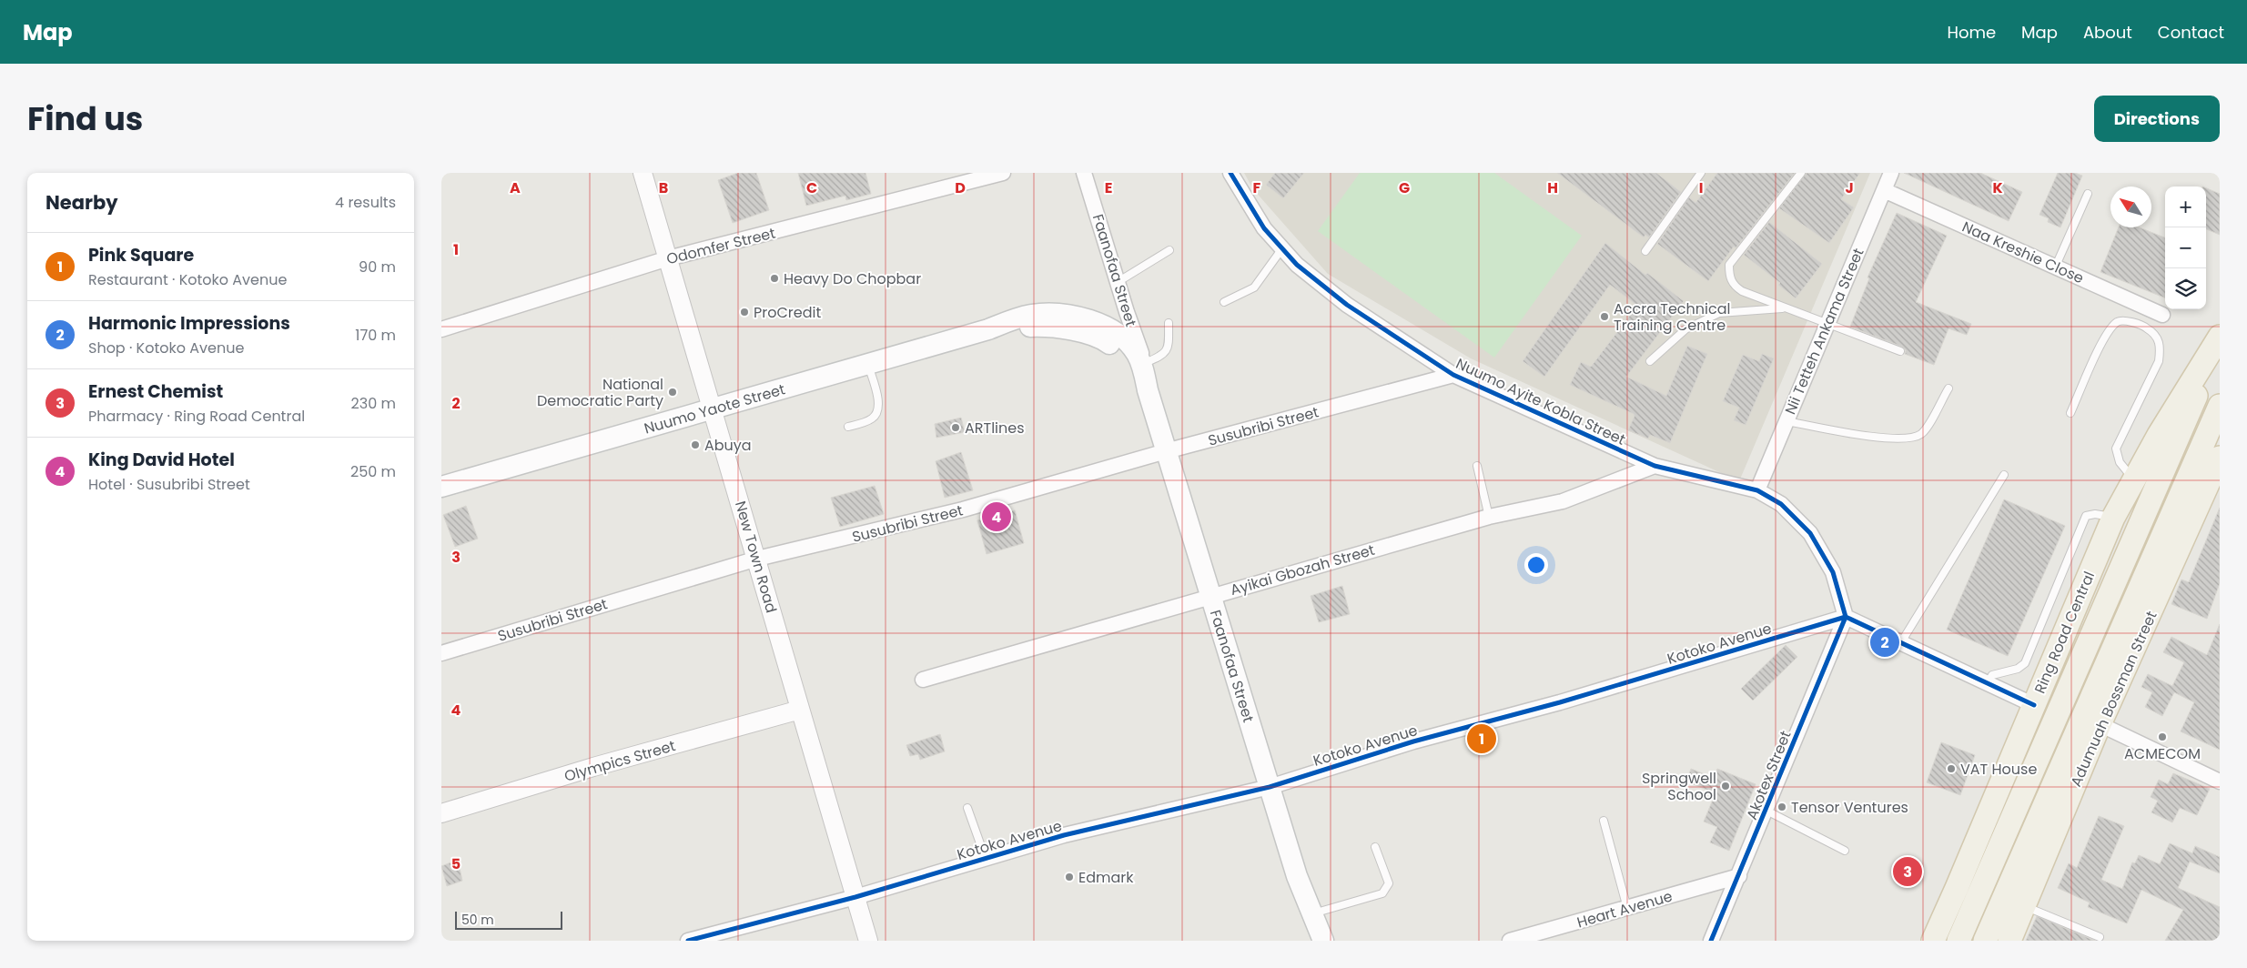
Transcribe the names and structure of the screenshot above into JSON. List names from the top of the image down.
{
  "streets": {
    "main road": [
      "Faanofaa Street",
      "Nuumo Yaote Street",
      "Ring Road Central",
      "Adumuah Bossman Street"
    ],
    "street": [
      "Odomfer Street",
      "Naa Kreshie Close",
      "Nii Tetteh Ankama Street",
      "Nuumo Ayite Kobla Street",
      "Susubribi Street",
      "New Town Road",
      "Ayikai Gbozah Street",
      "Kotoko Avenue",
      "Olympics Street",
      "Akotex Street",
      "Heart Avenue"
    ]
  },
  "crossings": [
    ["Odomfer Street", "New Town Road"],
    ["Naa Kreshie Close", "Nii Tetteh Ankama Street"],
    ["Faanofaa Street", "Nuumo Yaote Street"],
    ["Faanofaa Street", "Susubribi Street"],
    ["Faanofaa Street", "Ayikai Gbozah Street"],
    ["Faanofaa Street", "Kotoko Avenue"],
    ["Nii Tetteh Ankama Street", "Nuumo Ayite Kobla Street"],
    ["Nuumo Ayite Kobla Street", "Susubribi Street"],
    ["Nuumo Ayite Kobla Street", "Ayikai Gbozah Street"],
    ["Nuumo Ayite Kobla Street", "Kotoko Avenue"],
    ["Nuumo Ayite Kobla Street", "Akotex Street"],
    ["Nuumo Yaote Street", "New Town Road"],
    ["Susubribi Street", "New Town Road"],
    ["New Town Road", "Kotoko Avenue"],
    ["New Town Road", "Olympics Street"],
    ["Kotoko Avenue", "Akotex Street"],
    ["Akotex Street", "Heart Avenue"]
  ],
  "places": [
    "Heavy Do Chopbar",
    "ProCredit",
    "Accra Technical Training Centre",
    "National Democratic Party",
    "ARTlines",
    "Abuya",
    "ACMECOM",
    "VAT House",
    "Springwell School",
    "Tensor Ventures",
    "Edmark"
  ],
  "scale_bar": "50 m",
  "north": "top left",
  "page": {
    "header": "Map",
    "nav": [
      "Home",
      "Map",
      "About",
      "Contact"
    ],
    "title": "Find us",
    "buttons": "Directions",
    "heading": ["Nearby", "4 results"],
    "map_buttons": ["+", "−"],
    "list": [
      {
        "mark": "1",
        "name": "Pink Square",
        "note": "Restaurant · Kotoko Avenue",
        "value": "90 m"
      },
      {
        "mark": "2",
        "name": "Harmonic Impressions",
        "note": "Shop · Kotoko Avenue",
        "value": "170 m"
      },
      {
        "mark": "3",
        "name": "Ernest Chemist",
        "note": "Pharmacy · Ring Road Central",
        "value": "230 m"
      },
      {
        "mark": "4",
        "name": "King David Hotel",
        "note": "Hotel · Susubribi Street",
        "value": "250 m"
      }
    ],
    "pins": [
      "4",
      "2",
      "1",
      "3"
    ],
    "scale": "50 m"
  },
  "grid": {
    "columns": [
      "A",
      "B",
      "C",
      "D",
      "E",
      "F",
      "G",
      "H",
      "I",
      "J",
      "K"
    ],
    "rows": [
      "1",
      "2",
      "3",
      "4",
      "5"
    ]
  }
}
